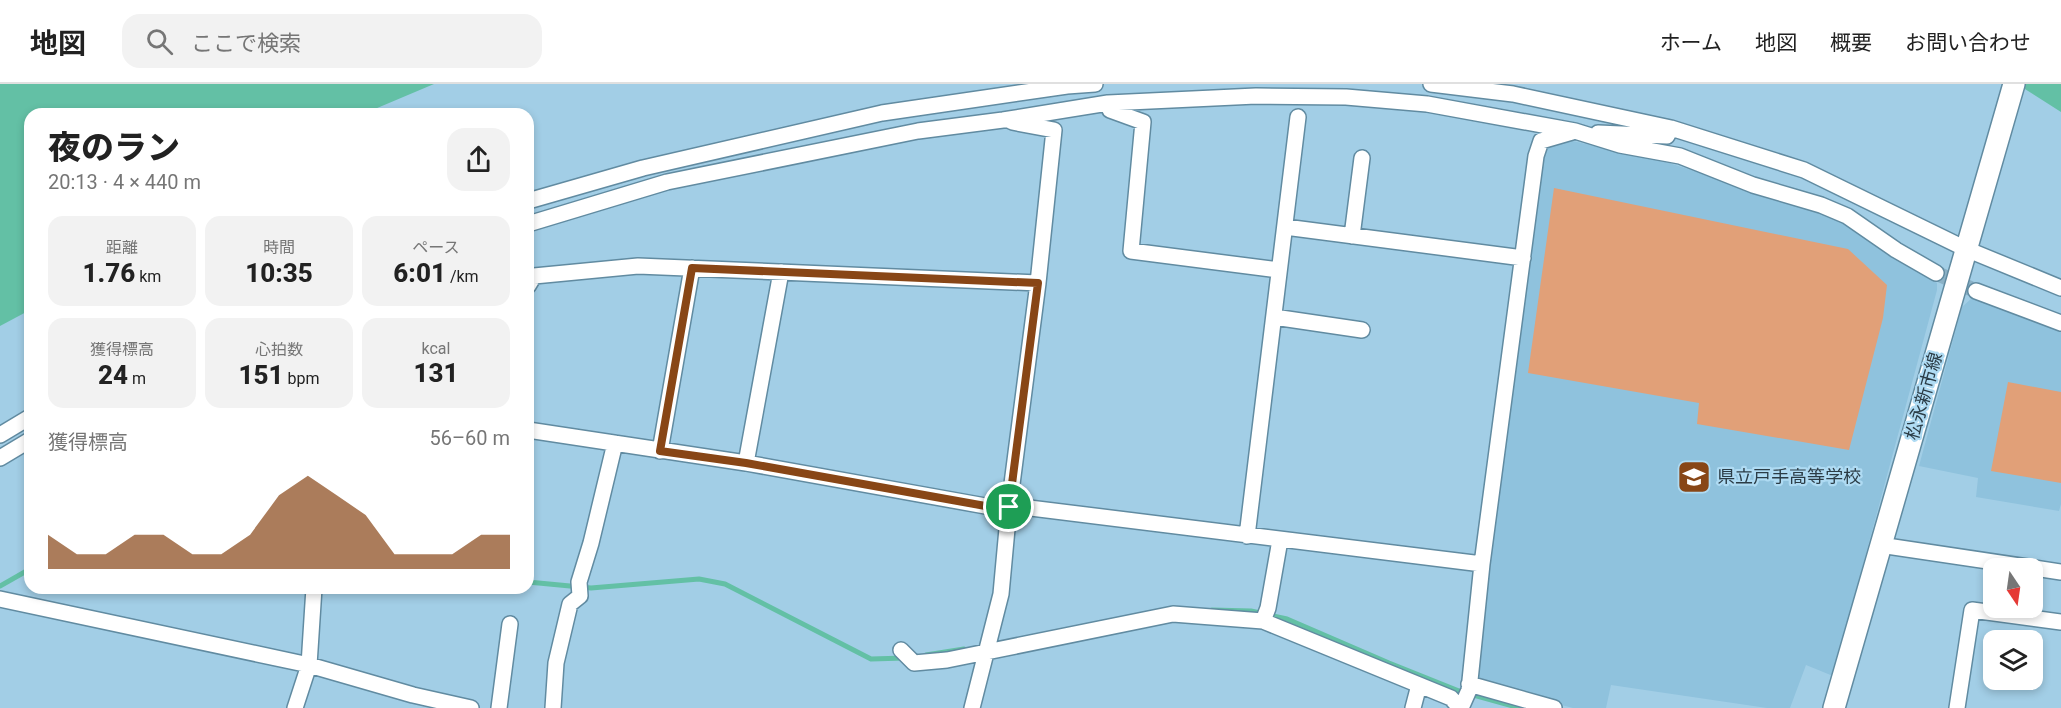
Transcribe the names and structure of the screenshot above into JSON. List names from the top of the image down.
{
  "streets": {
    "main road": ["松永新市線"]
  },
  "places": {
    "school or university": ["県立戸手高等学校"]
  },
  "north": "bottom",
  "page": {
    "header": "地図",
    "search": "ここで検索",
    "nav": [
      "ホーム",
      "地図",
      "概要",
      "お問い合わせ"
    ],
    "heading": ["夜のラン", "20:13 · 4 × 440 m"],
    "stats": [
      ["距離", "1.76 km"],
      ["時間", "10:35"],
      ["ペース", "6:01 /km"],
      ["獲得標高", "24 m"],
      ["心拍数", "151 bpm"],
      ["kcal", "131"]
    ],
    "chart": ["獲得標高", "56–60 m"]
  }
}
